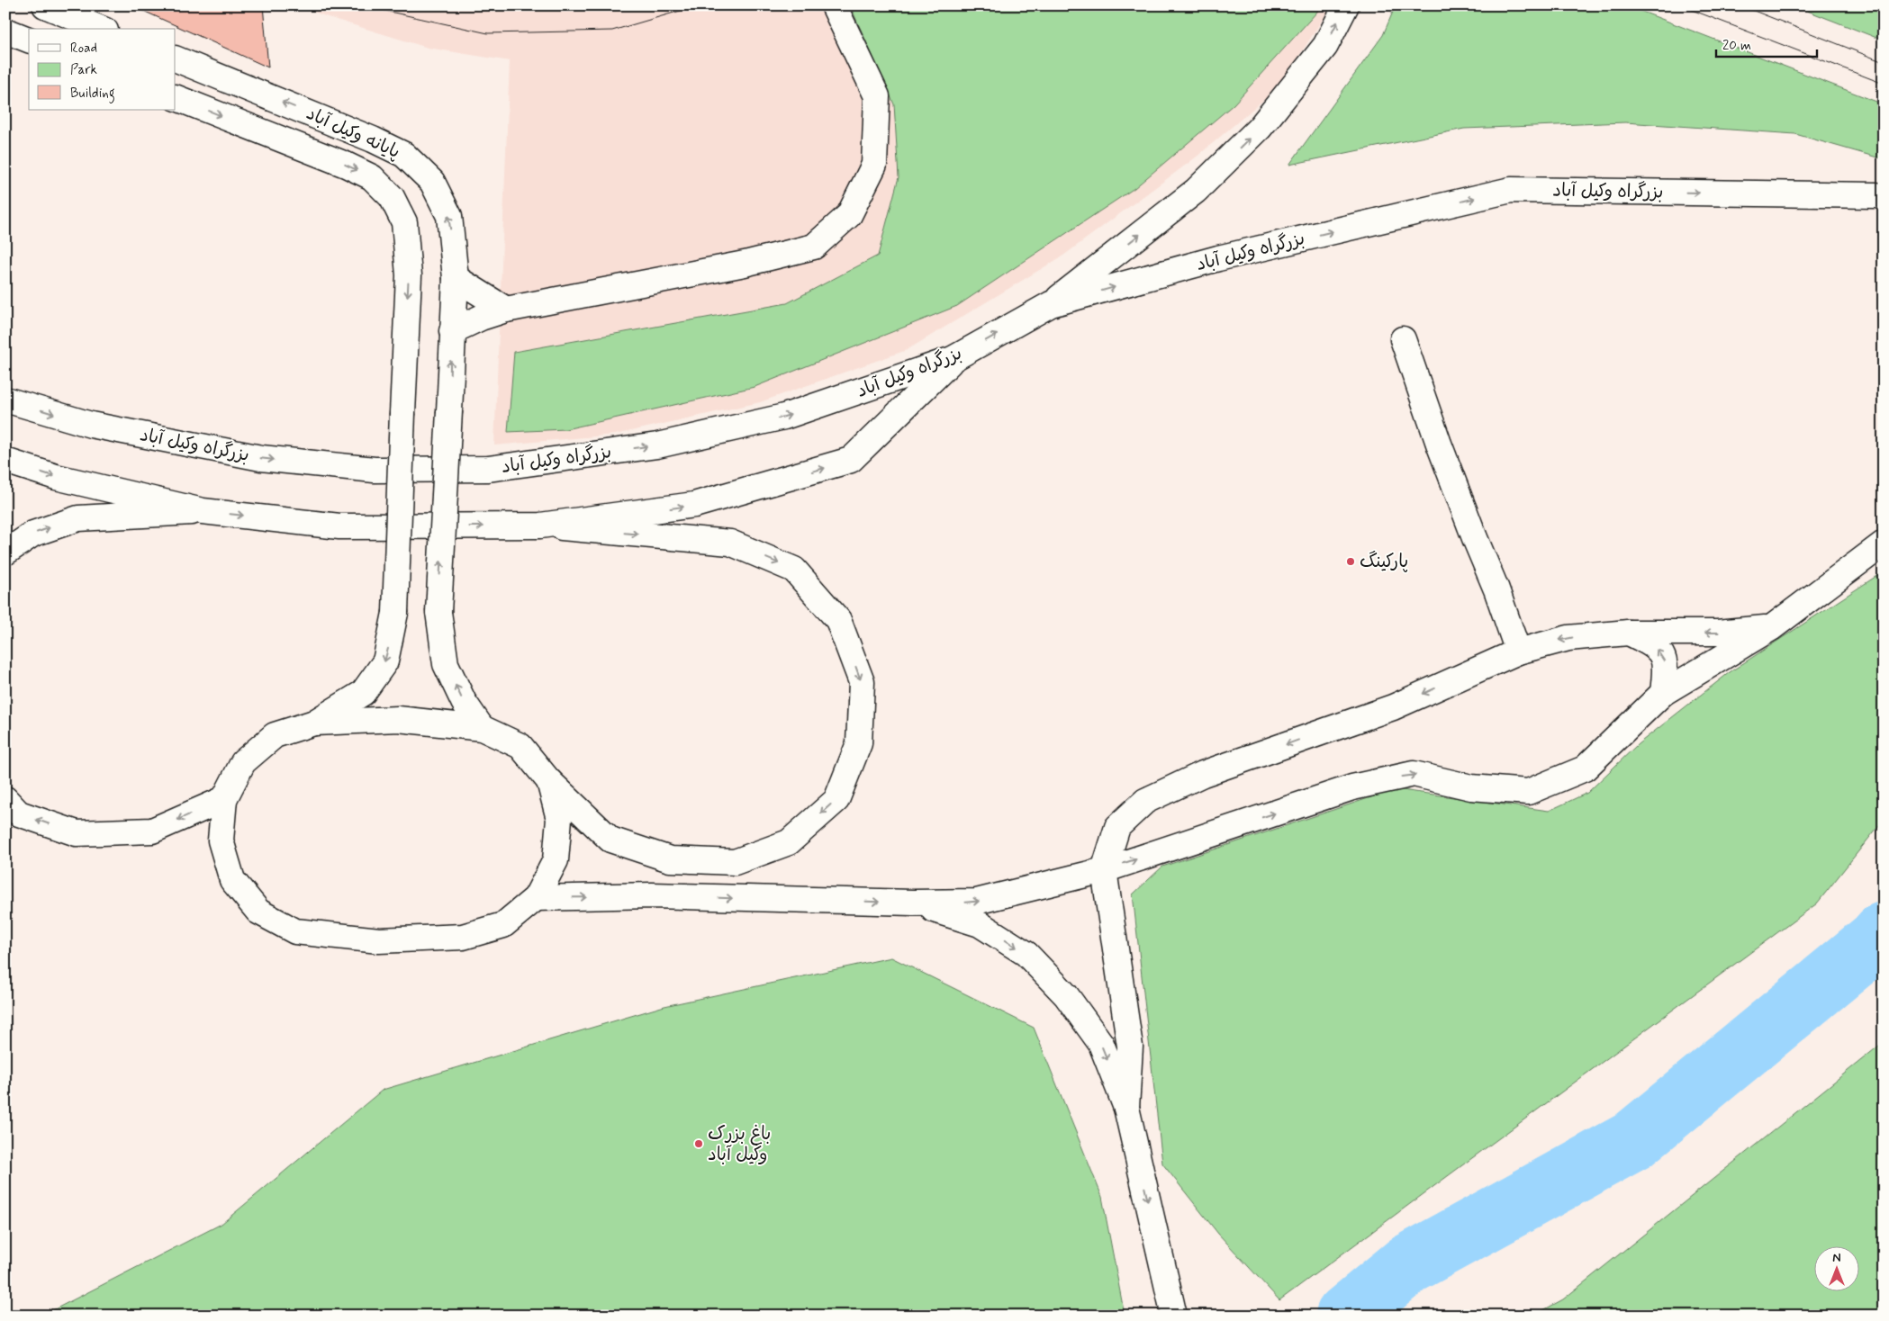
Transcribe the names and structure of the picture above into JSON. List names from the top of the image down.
{
  "streets": {
    "main road": ["پایانه وکیل آباد", "بزرگراه وکیل آباد"]
  },
  "places": ["پارکینگ", "باغ بزرک وکیل آباد"],
  "legend": ["Road", "Park", "Building"],
  "scale_bar": "20 m",
  "north": "top"
}
